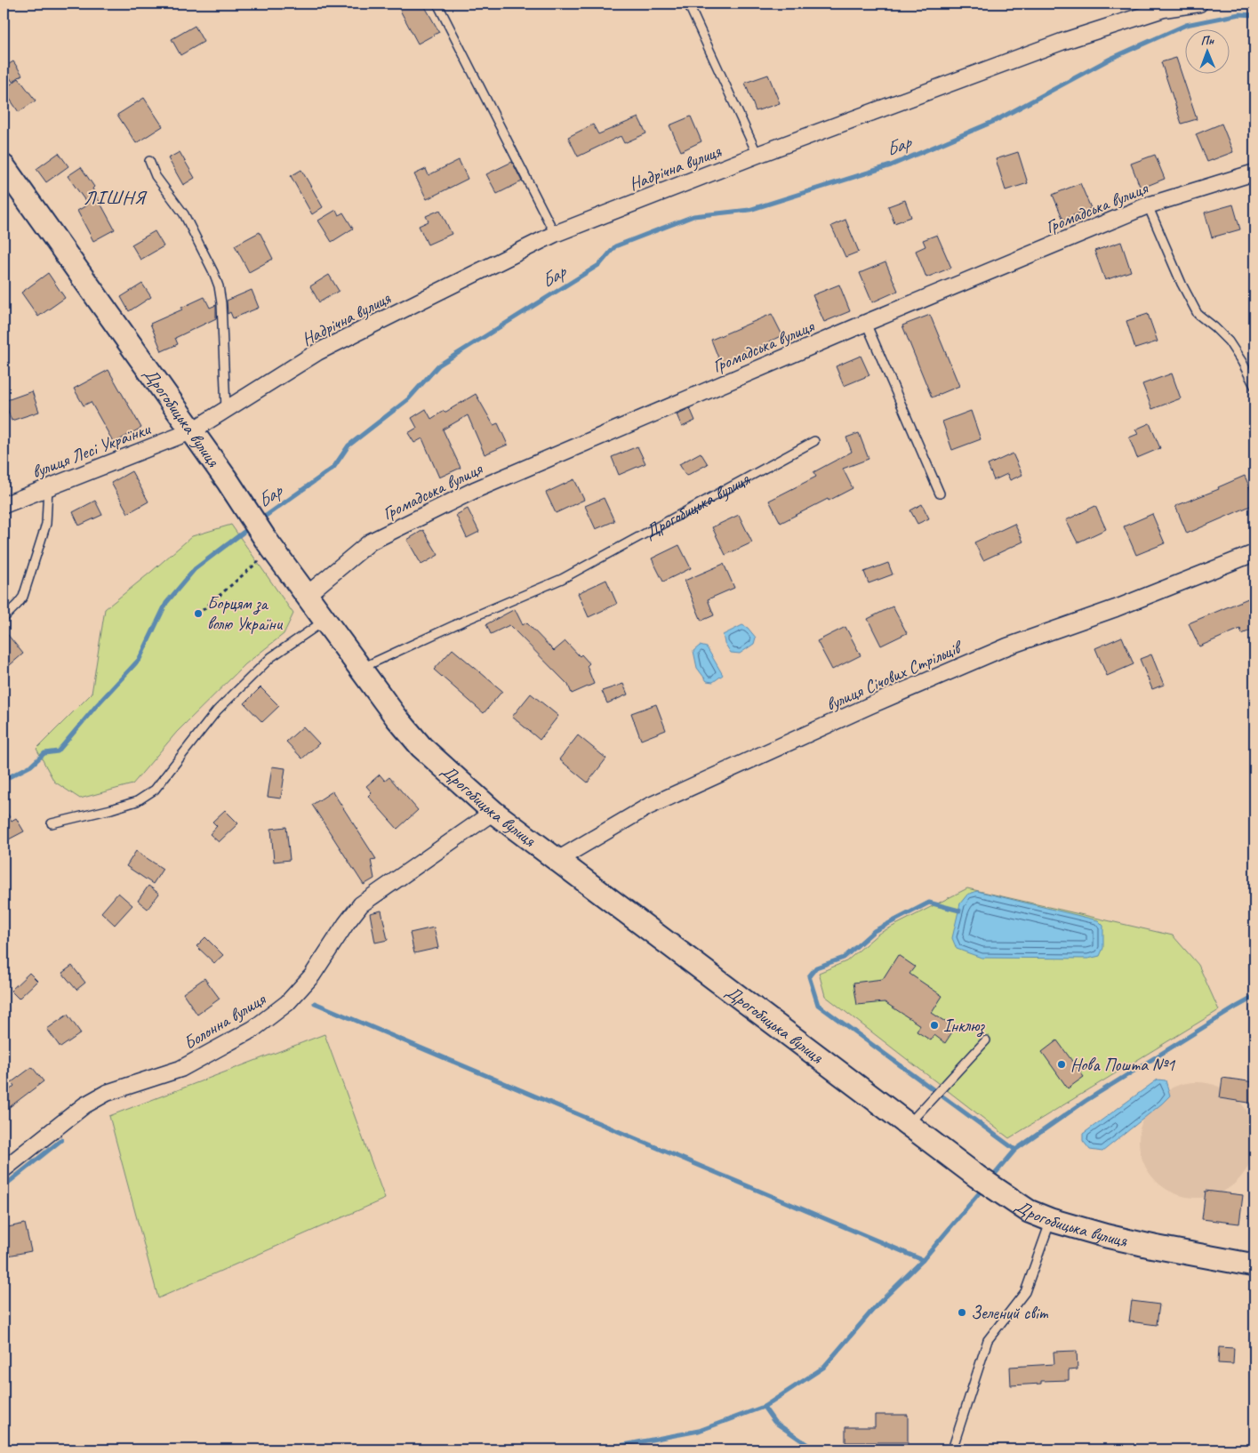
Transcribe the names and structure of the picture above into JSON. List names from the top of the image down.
{
  "streets": {
    "main road": ["Дрогобицька вулиця"],
    "street": [
      "Надрічна вулиця",
      "Громадська вулиця",
      "вулиця Лесі Українки",
      "вулиця Січових Стрільців",
      "Болонна вулиця"
    ]
  },
  "crossings": [
    ["Надрічна вулиця", "Дрогобицька вулиця"],
    ["Надрічна вулиця", "вулиця Лесі Українки"],
    ["Громадська вулиця", "Дрогобицька вулиця"],
    ["Дрогобицька вулиця", "вулиця Лесі Українки"],
    ["Дрогобицька вулиця", "вулиця Січових Стрільців"],
    ["Дрогобицька вулиця", "Болонна вулиця"]
  ],
  "districts": ["ЛІШНЯ"],
  "water": ["Бар"],
  "places": [
    "Борцям за волю України",
    "Інклюз",
    "Нова Пошта №1",
    "Зелений світ"
  ],
  "north": "top"
}
